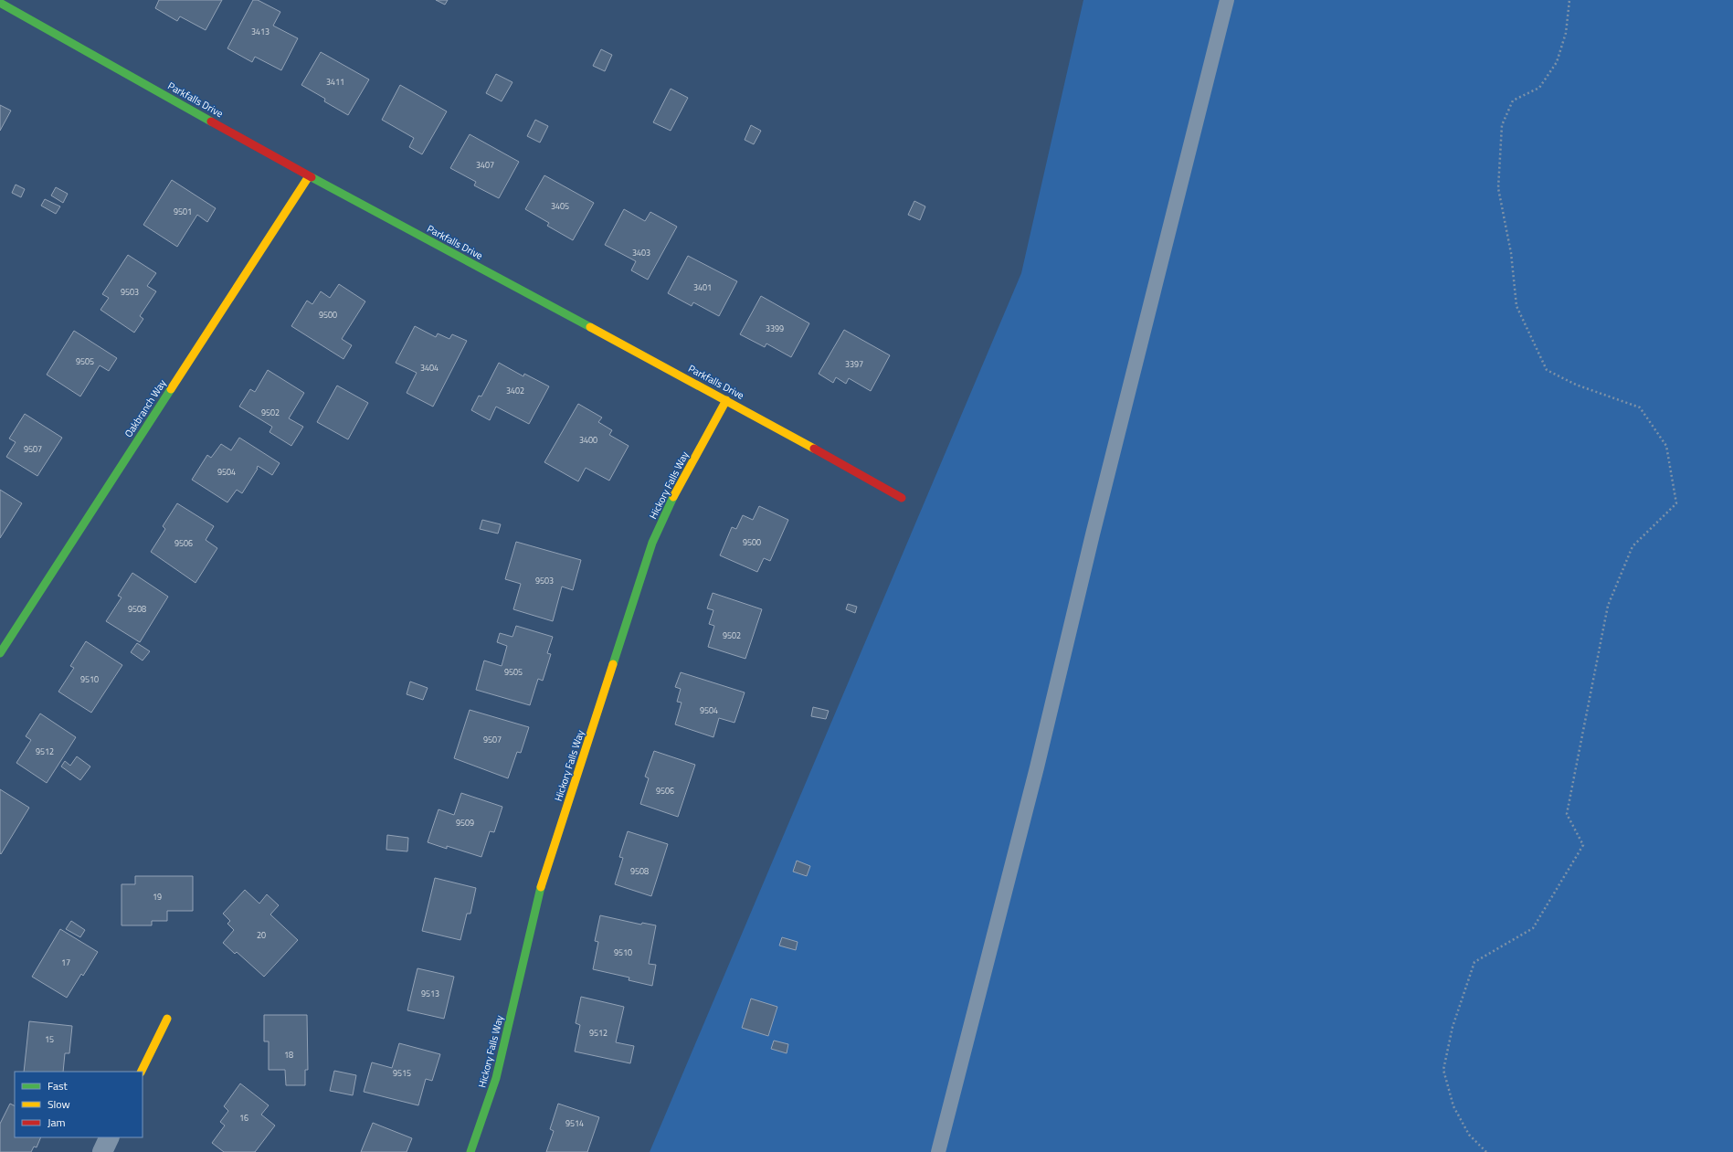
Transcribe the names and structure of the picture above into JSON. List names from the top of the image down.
{
  "streets": {
    "street": ["Parkfalls Drive", "Oakbranch Way", "Hickory Falls Way"]
  },
  "crossings": [
    ["Parkfalls Drive", "Oakbranch Way"],
    ["Parkfalls Drive", "Hickory Falls Way"]
  ],
  "house_numbers": [
    "3413",
    "3411",
    "3407",
    "3405",
    "9501",
    "3403",
    "3401",
    "9503",
    "9500",
    "3399",
    "9505",
    "3397",
    "3404",
    "3402",
    "9502",
    "3400",
    "9507",
    "9504",
    "9500",
    "9506",
    "9503",
    "9508",
    "9502",
    "9505",
    "9510",
    "9504",
    "9507",
    "9512",
    "9506",
    "9509",
    "9508",
    "19",
    "20",
    "9510",
    "17",
    "9513",
    "9512",
    "15",
    "18",
    "9515",
    "16",
    "9514"
  ],
  "legend": ["Fast", "Slow", "Jam"]
}
